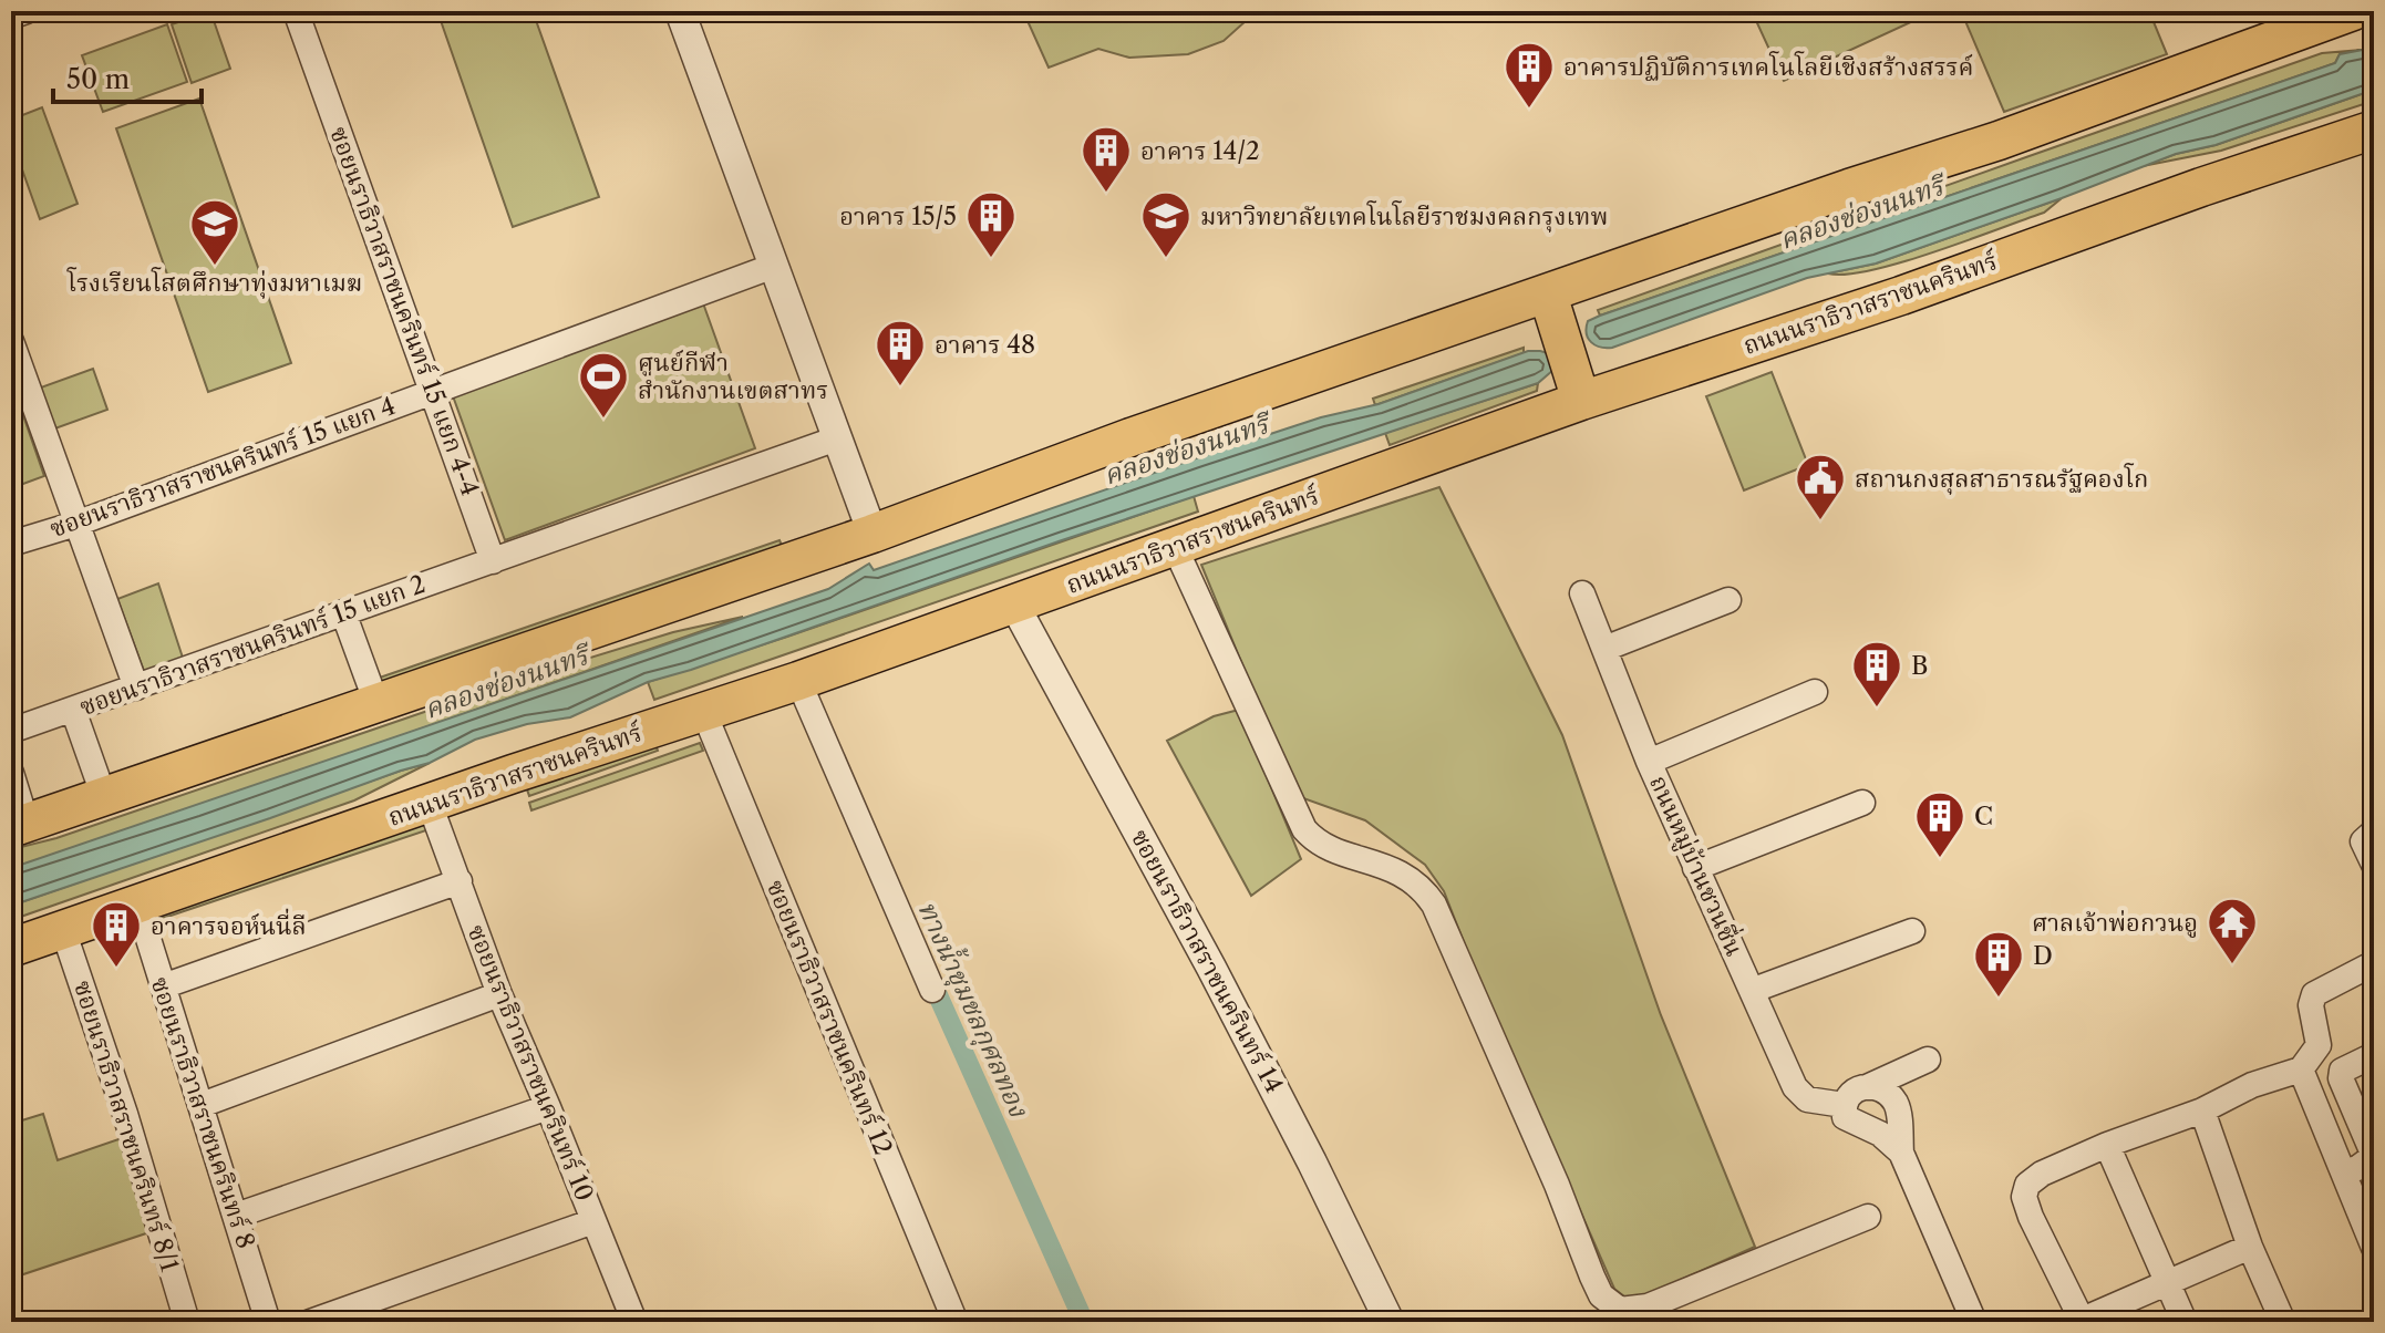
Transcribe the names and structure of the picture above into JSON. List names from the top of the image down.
{
  "streets": {
    "main road": ["ถนนนราธิวาสราชนครินทร์"],
    "street": [
      "ซอยนราธิวาสราชนครินทร์ 15 แยก 4-4",
      "ซอยนราธิวาสราชนครินทร์ 15 แยก 4",
      "ซอยนราธิวาสราชนครินทร์ 15 แยก 2",
      "ถนนหมู่บ้านชวนชื่น",
      "ซอยนราธิวาสราชนครินทร์ 14",
      "ซอยนราธิวาสราชนครินทร์ 12",
      "ซอยนราธิวาสราชนครินทร์ 10",
      "ซอยนราธิวาสราชนครินทร์ 8",
      "ซอยนราธิวาสราชนครินทร์ 8/1"
    ]
  },
  "crossings": [
    ["ถนนนราธิวาสราชนครินทร์", "ซอยนราธิวาสราชนครินทร์ 14"],
    ["ถนนนราธิวาสราชนครินทร์", "ซอยนราธิวาสราชนครินทร์ 12"],
    ["ถนนนราธิวาสราชนครินทร์", "ซอยนราธิวาสราชนครินทร์ 10"],
    ["ถนนนราธิวาสราชนครินทร์", "ซอยนราธิวาสราชนครินทร์ 8"],
    ["ถนนนราธิวาสราชนครินทร์", "ซอยนราธิวาสราชนครินทร์ 8/1"],
    ["ซอยนราธิวาสราชนครินทร์ 15 แยก 4-4", "ซอยนราธิวาสราชนครินทร์ 15 แยก 4"],
    ["ซอยนราธิวาสราชนครินทร์ 15 แยก 4-4", "ซอยนราธิวาสราชนครินทร์ 15 แยก 2"]
  ],
  "water": ["คลองช่องนนทรี", "ทางน้ำชุมชลกุศลทอง"],
  "places": {
    "building": [
      "อาคารปฏิบัติการเทคโนโลยีเชิงสร้างสรรค์",
      "อาคาร 14/2",
      "อาคาร 15/5",
      "อาคาร 48",
      "B",
      "C",
      "อาคารจอห์นนี่ลี",
      "D"
    ],
    "school or university": ["มหาวิทยาลัยเทคโนโลยีราชมงคลกรุงเทพ", "โรงเรียนโสตศึกษาทุ่งมหาเมฆ"],
    "sports": ["ศูนย์กีฬา สำนักงานเขตสาทร"],
    "public building": ["สถานกงสุลสาธารณรัฐคองโก"],
    "temple": ["ศาลเจ้าพ่อกวนอู"]
  },
  "scale_bar": "50 m"
}
